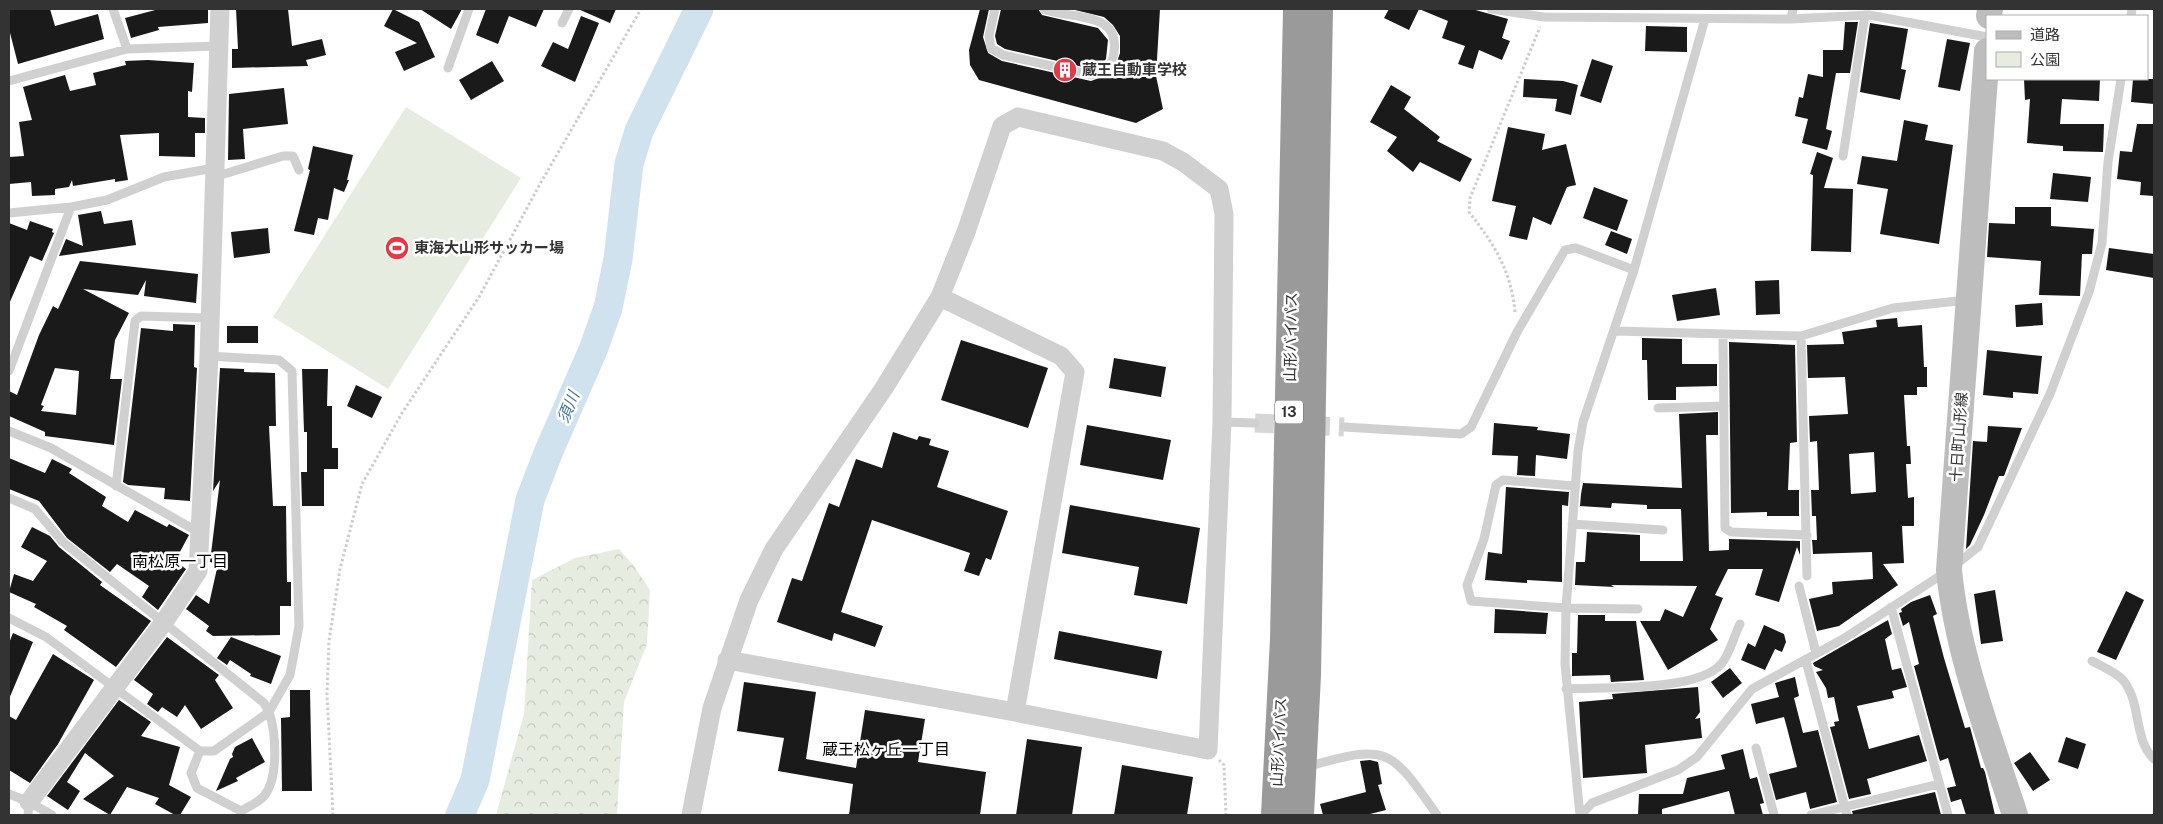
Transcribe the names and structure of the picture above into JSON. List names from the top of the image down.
{
  "streets": {
    "highway": ["山形バイパス", "13"],
    "main road": ["十日町山形線"]
  },
  "districts": ["南松原一丁目", "蔵王松ヶ丘一丁目"],
  "water": ["須川"],
  "places": {
    "building": ["蔵王自動車学校"],
    "sports": ["東海大山形サッカー場"]
  },
  "legend": ["道路", "公園"]
}
